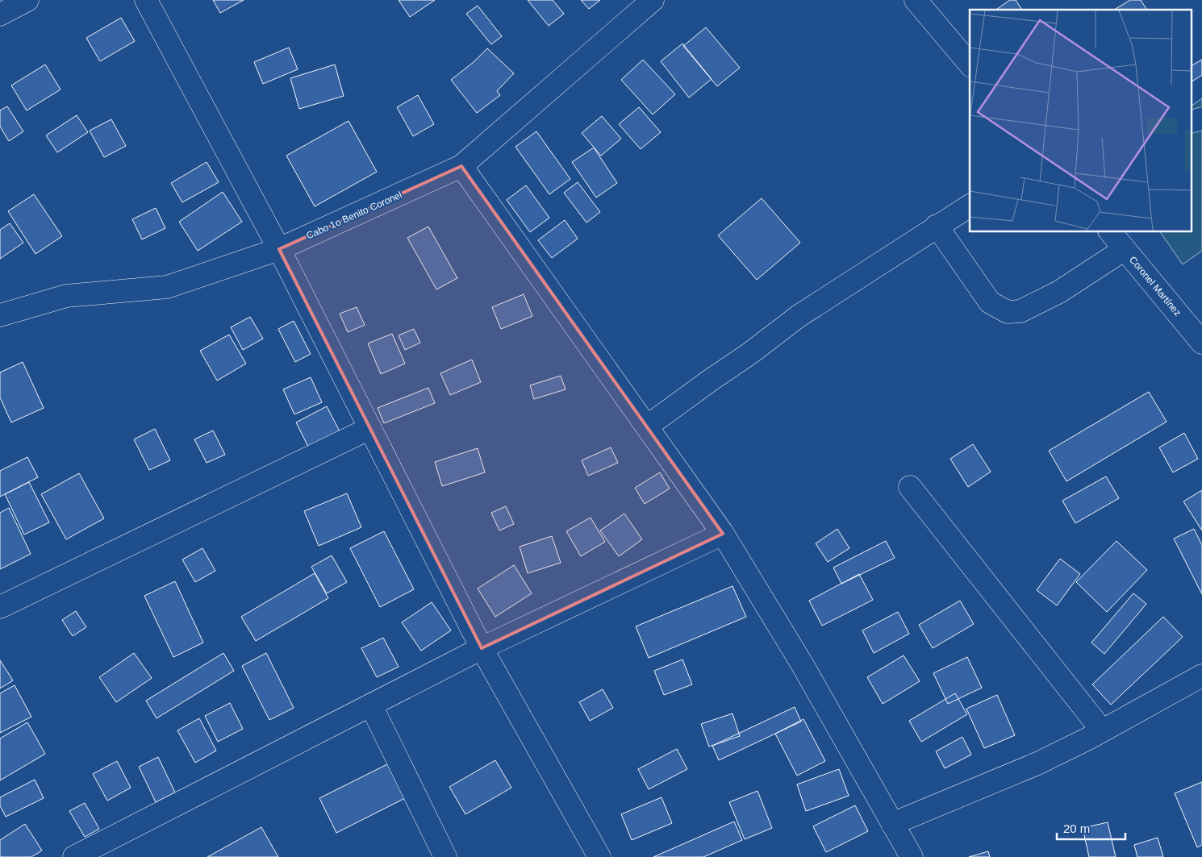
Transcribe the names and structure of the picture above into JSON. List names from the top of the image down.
{
  "streets": {
    "street": ["Cabo 1o Benito Coronel", "Coronel Martínez"]
  },
  "scale_bar": "20 m"
}
